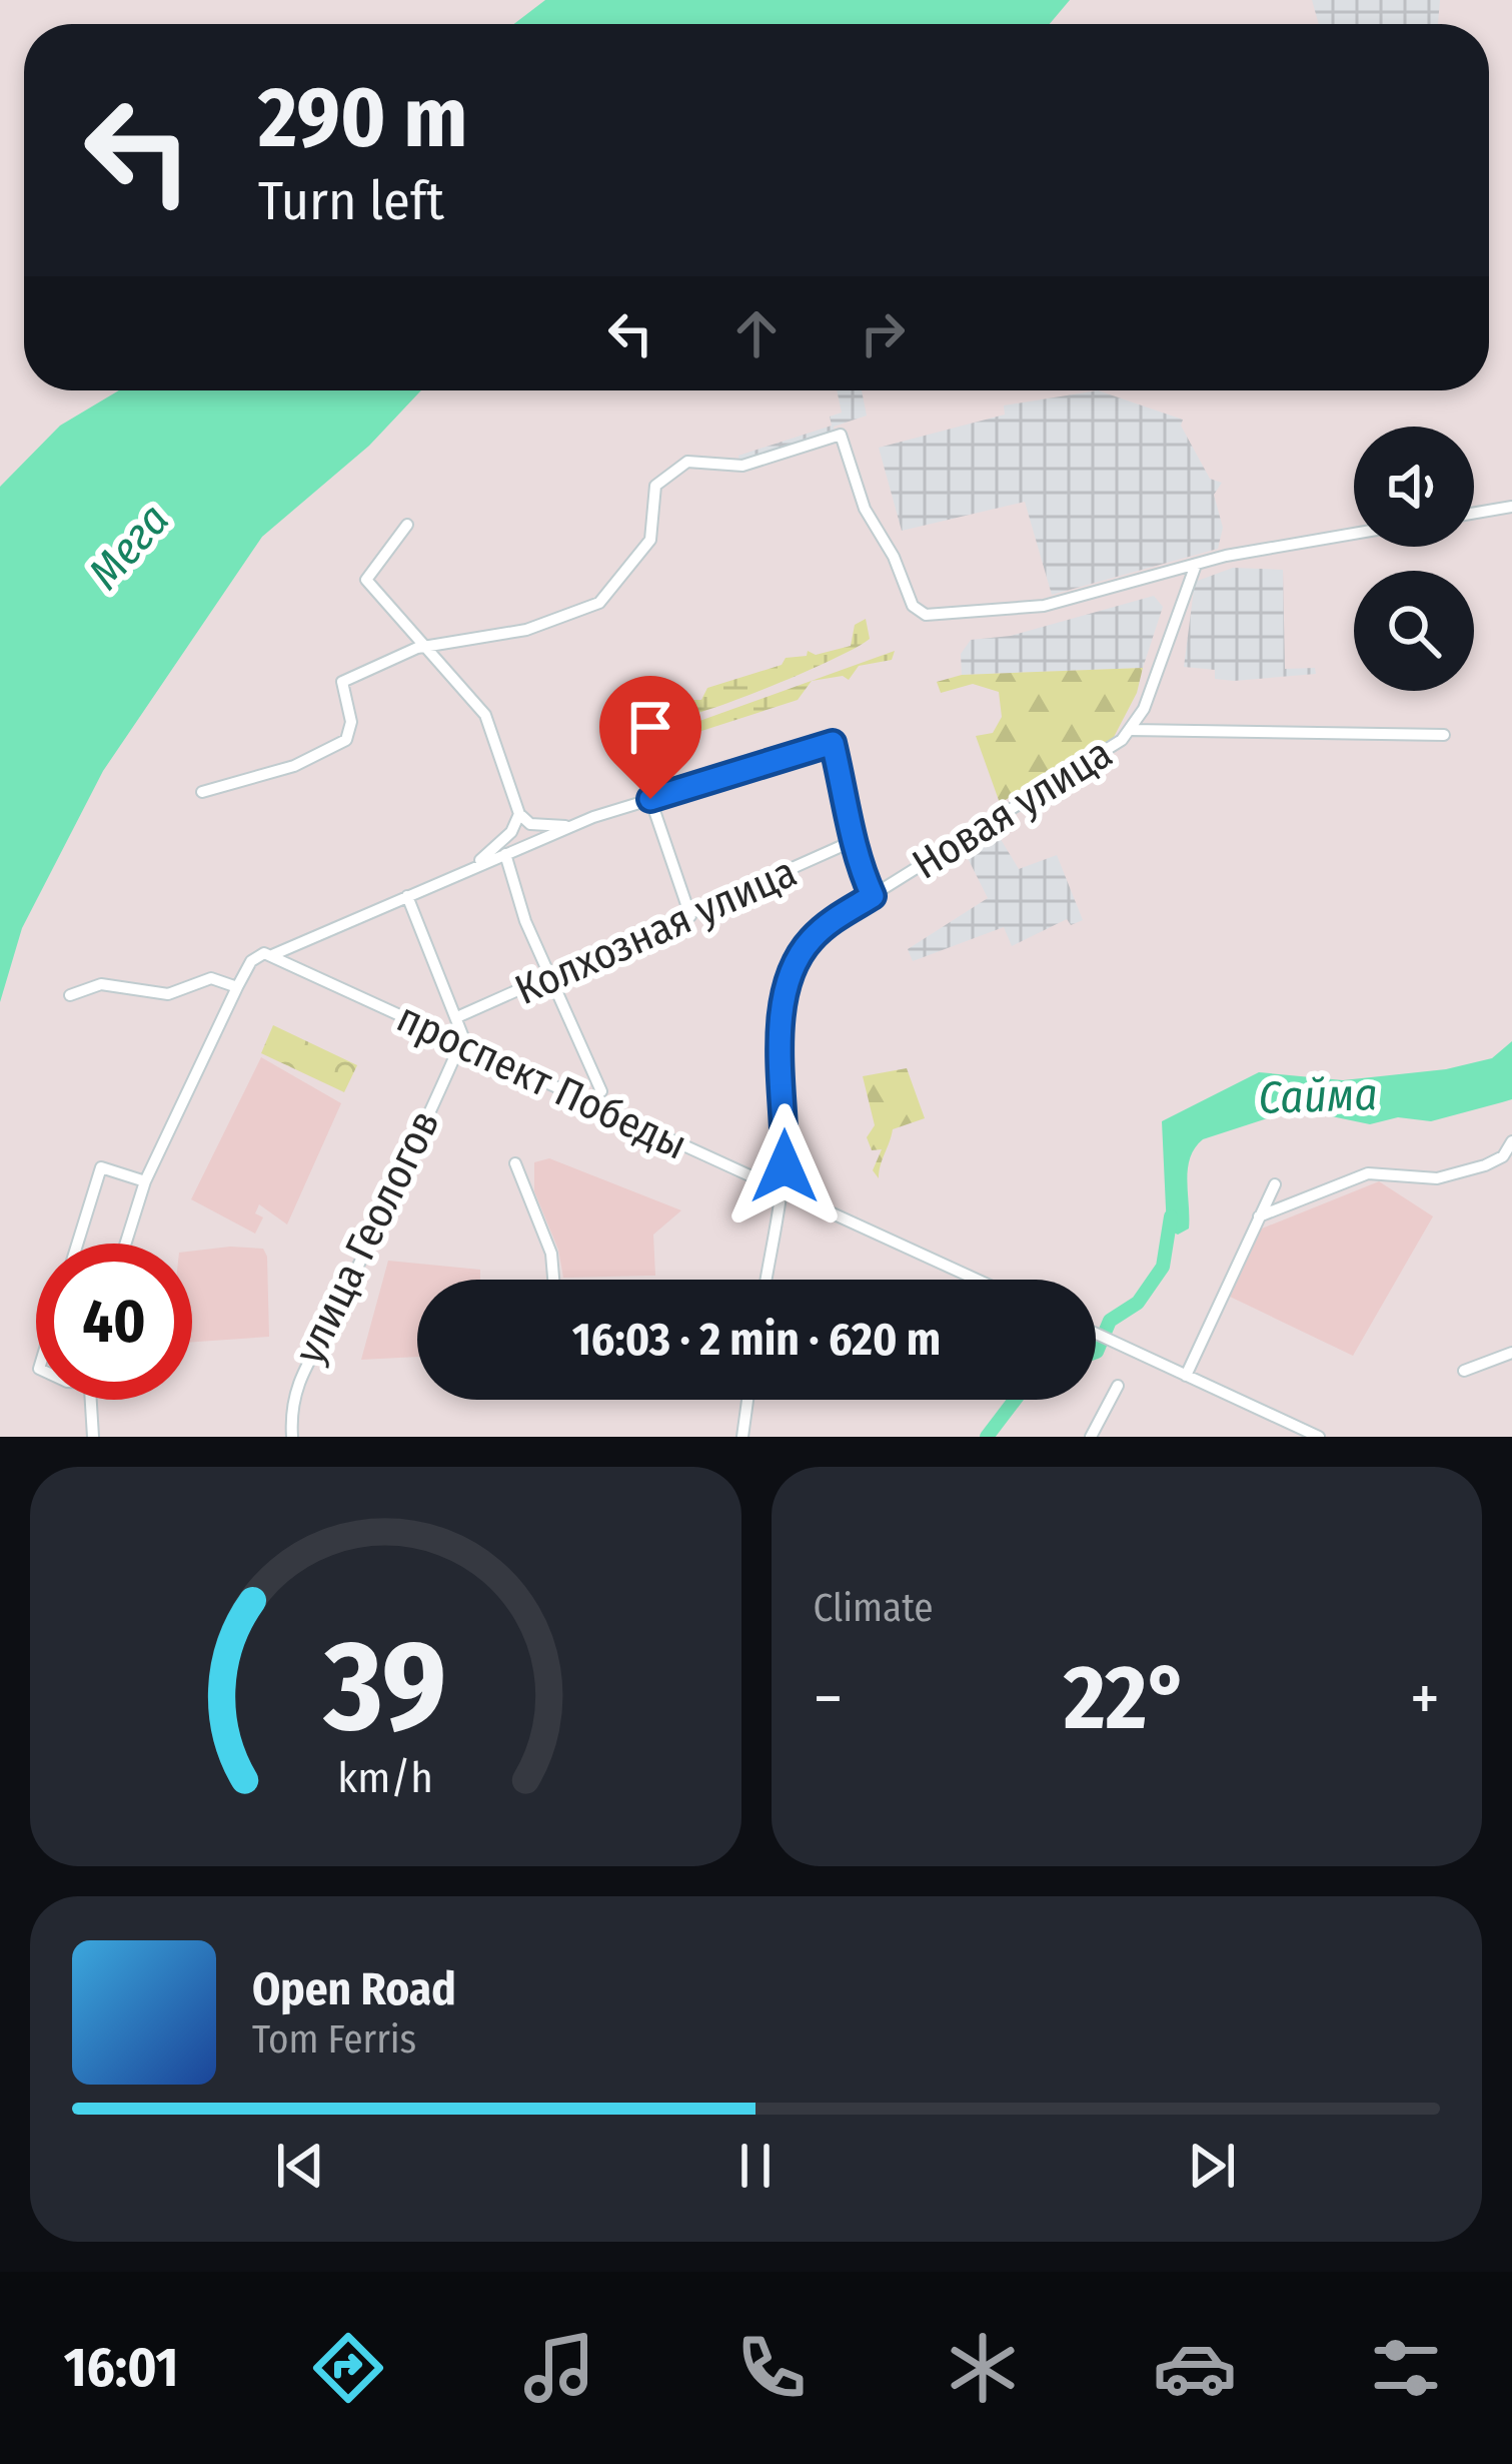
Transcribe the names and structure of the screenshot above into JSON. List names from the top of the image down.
{
  "streets": {
    "street": [
      "Новая улица",
      "Колхозная улица",
      "проспект Победы",
      "улица Геологов"
    ]
  },
  "crossings": [
    ["Новая улица", "проспект Победы"],
    ["проспект Победы", "улица Геологов"]
  ],
  "water": ["Мега", "Сайма"],
  "page": {
    "turn": ["290 m", "Turn left"],
    "limit": "40",
    "trip": "16:03 · 2 min · 620 m",
    "tile": "Climate",
    "heat": ["−", "22°", "+"],
    "song": ["Open Road", "Tom Ferris"],
    "tabs": "16:01",
    "gauge": ["39", "km/h"]
  }
}
